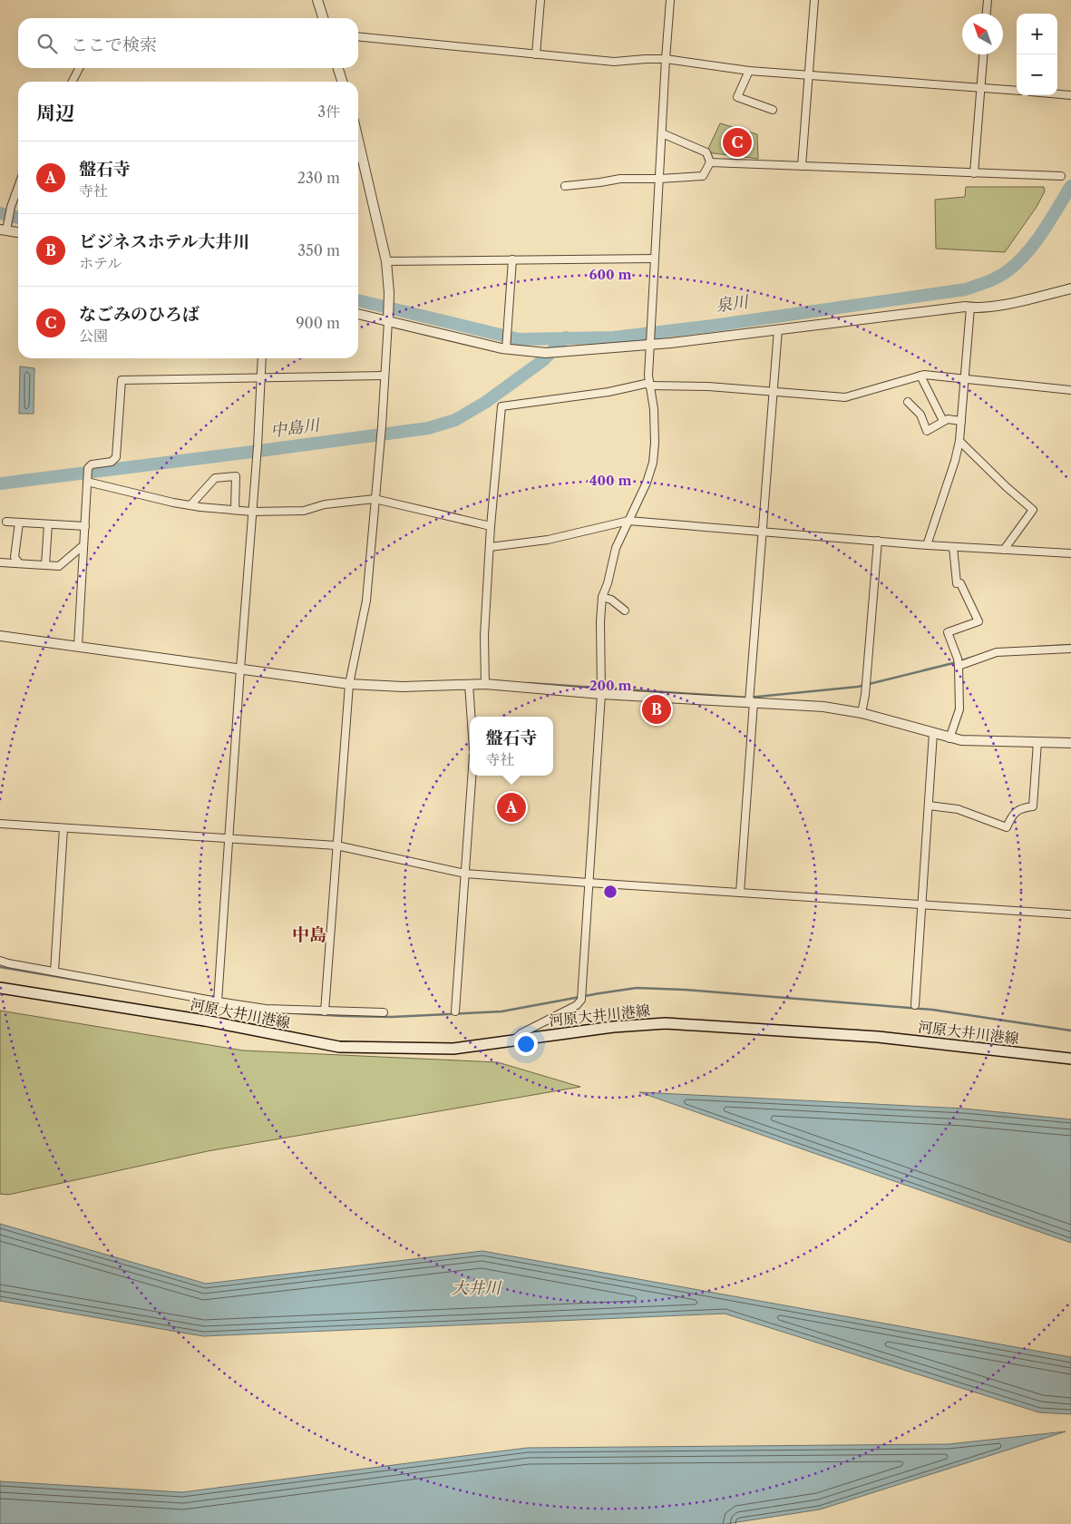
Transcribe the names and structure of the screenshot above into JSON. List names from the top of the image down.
{
  "streets": {
    "main road": ["河原大井川港線"]
  },
  "districts": ["中島"],
  "water": ["泉川", "中島川", "大井川"],
  "north": "top left",
  "page": {
    "map_buttons": ["+", "−"],
    "search": "ここで検索",
    "heading": ["周辺", "3件"],
    "pins": ["C", "B", "A"],
    "list": [
      {
        "mark": "A",
        "name": "盤石寺",
        "note": "寺社",
        "value": "230 m"
      },
      {
        "mark": "B",
        "name": "ビジネスホテル大井川",
        "note": "ホテル",
        "value": "350 m"
      },
      {
        "mark": "C",
        "name": "なごみのひろば",
        "note": "公園",
        "value": "900 m"
      }
    ],
    "popup": ["盤石寺", "寺社"]
  },
  "rings": ["600 m", "400 m", "200 m"]
}
